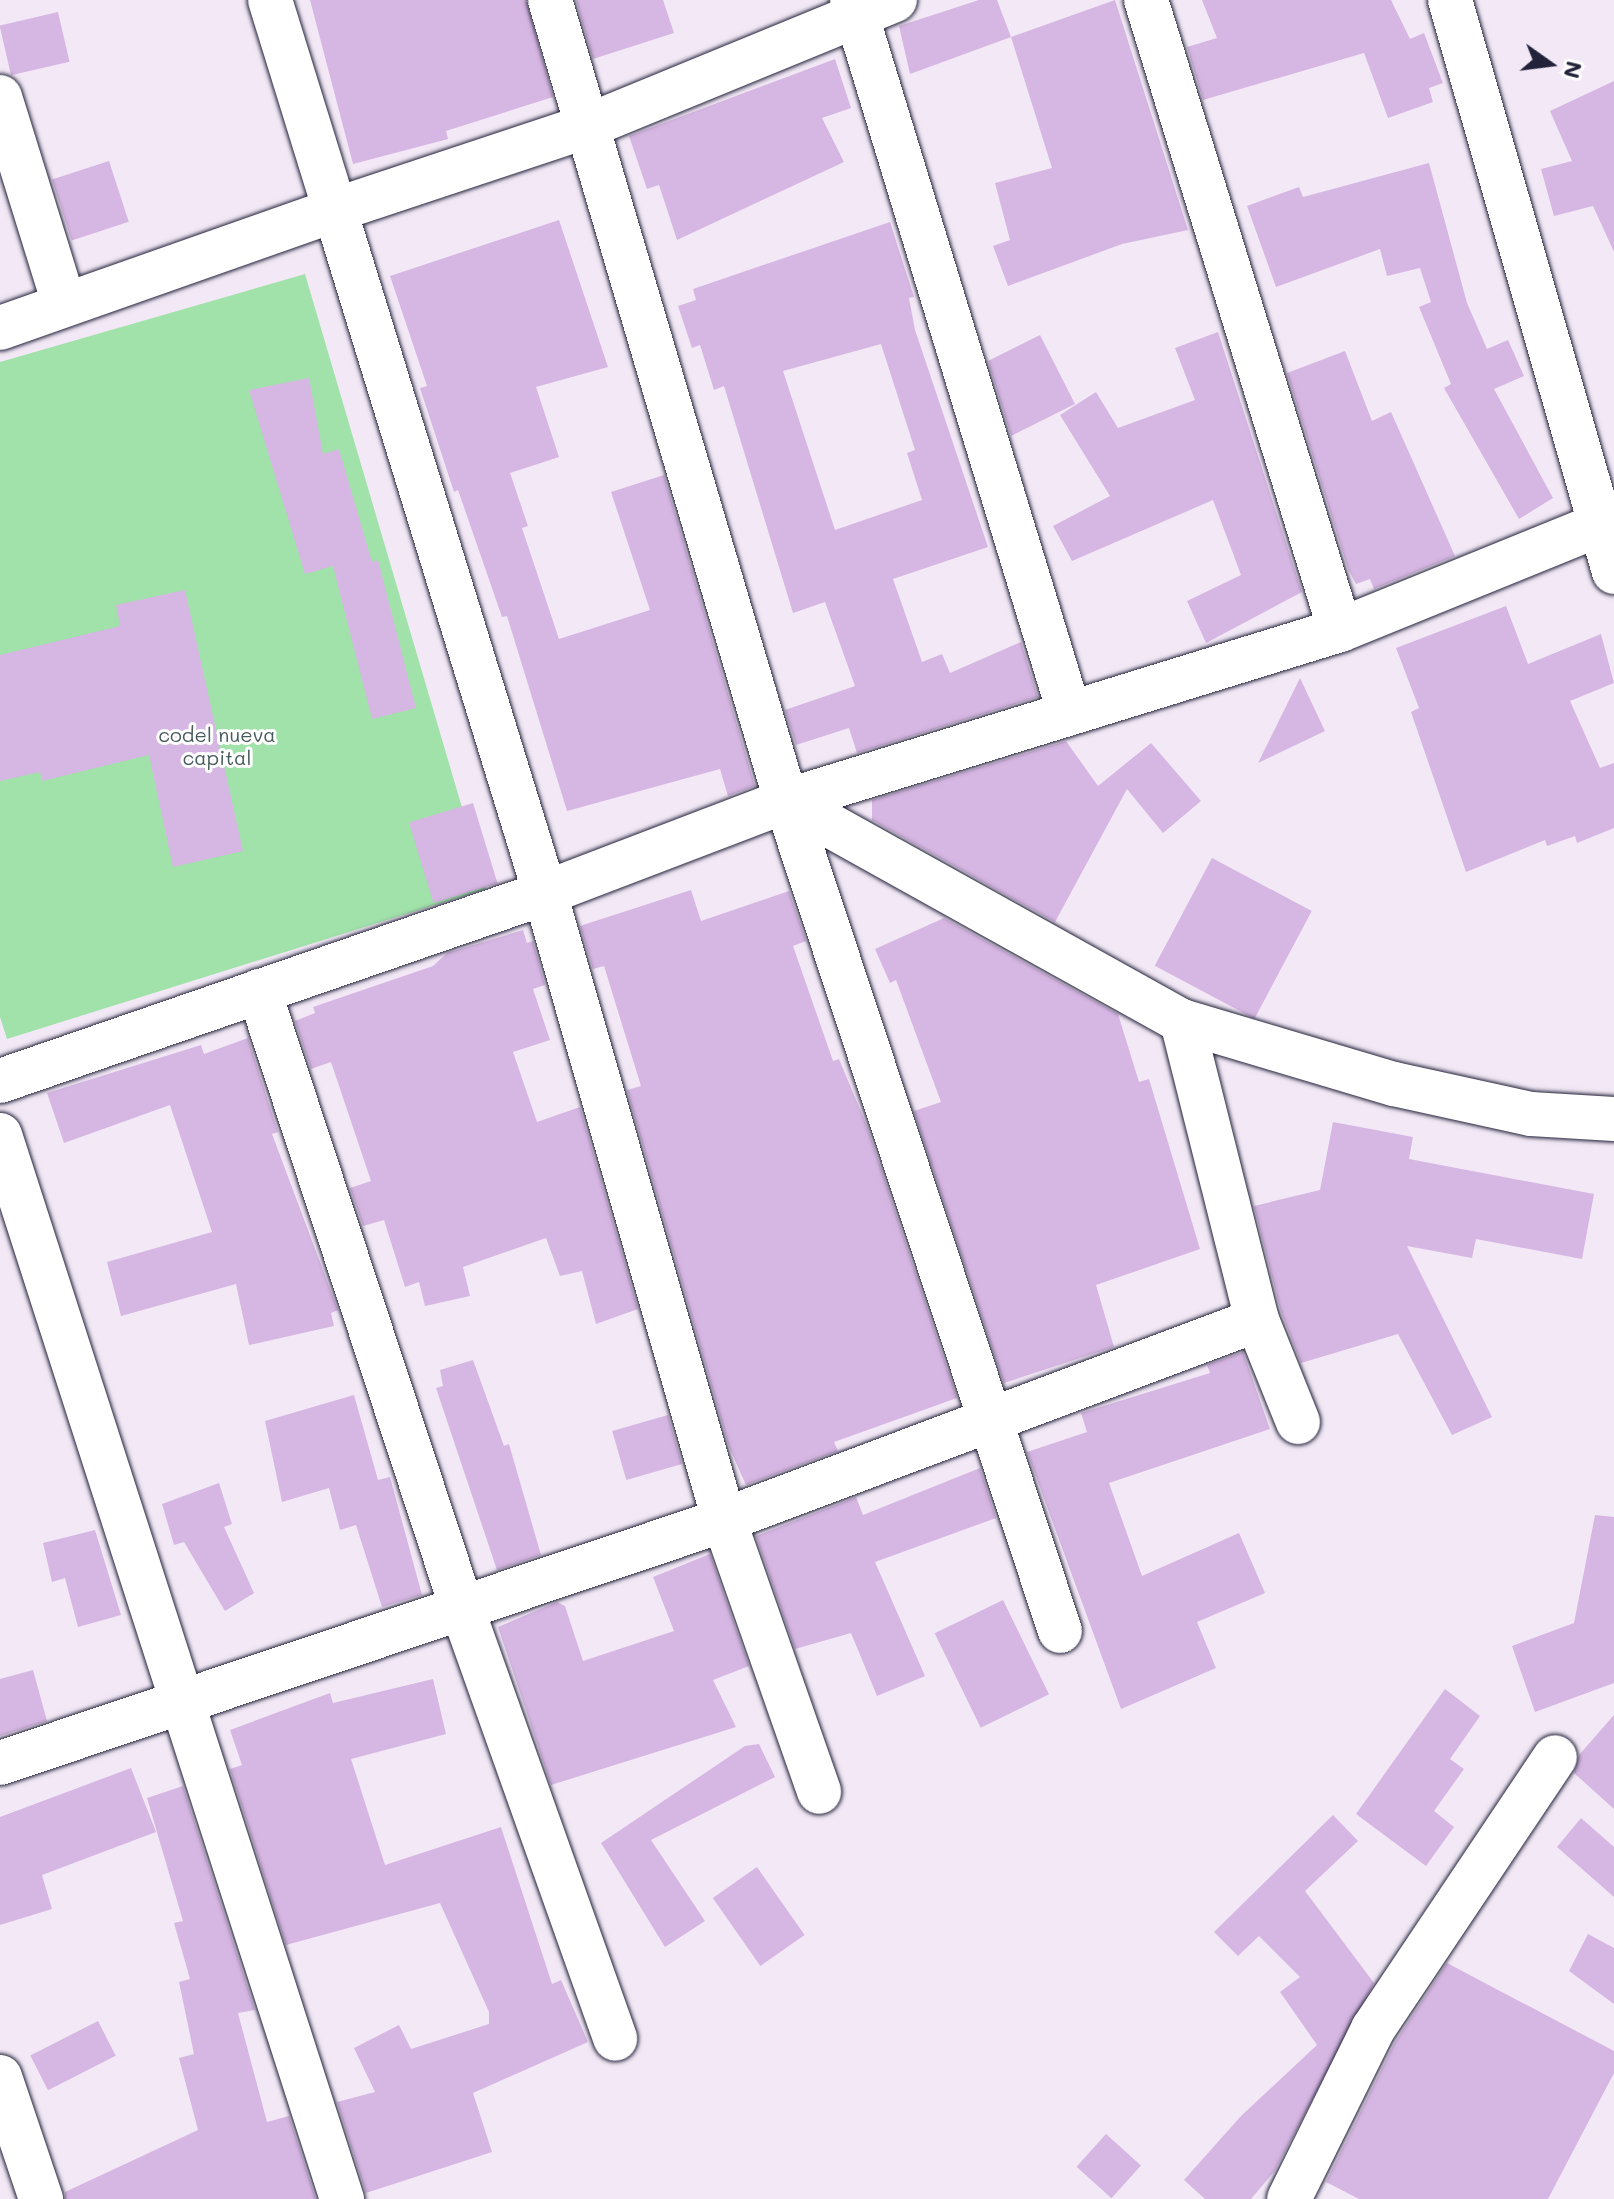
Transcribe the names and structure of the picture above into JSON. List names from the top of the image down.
{
  "parks": ["codel nueva capital"],
  "north": "right"
}
